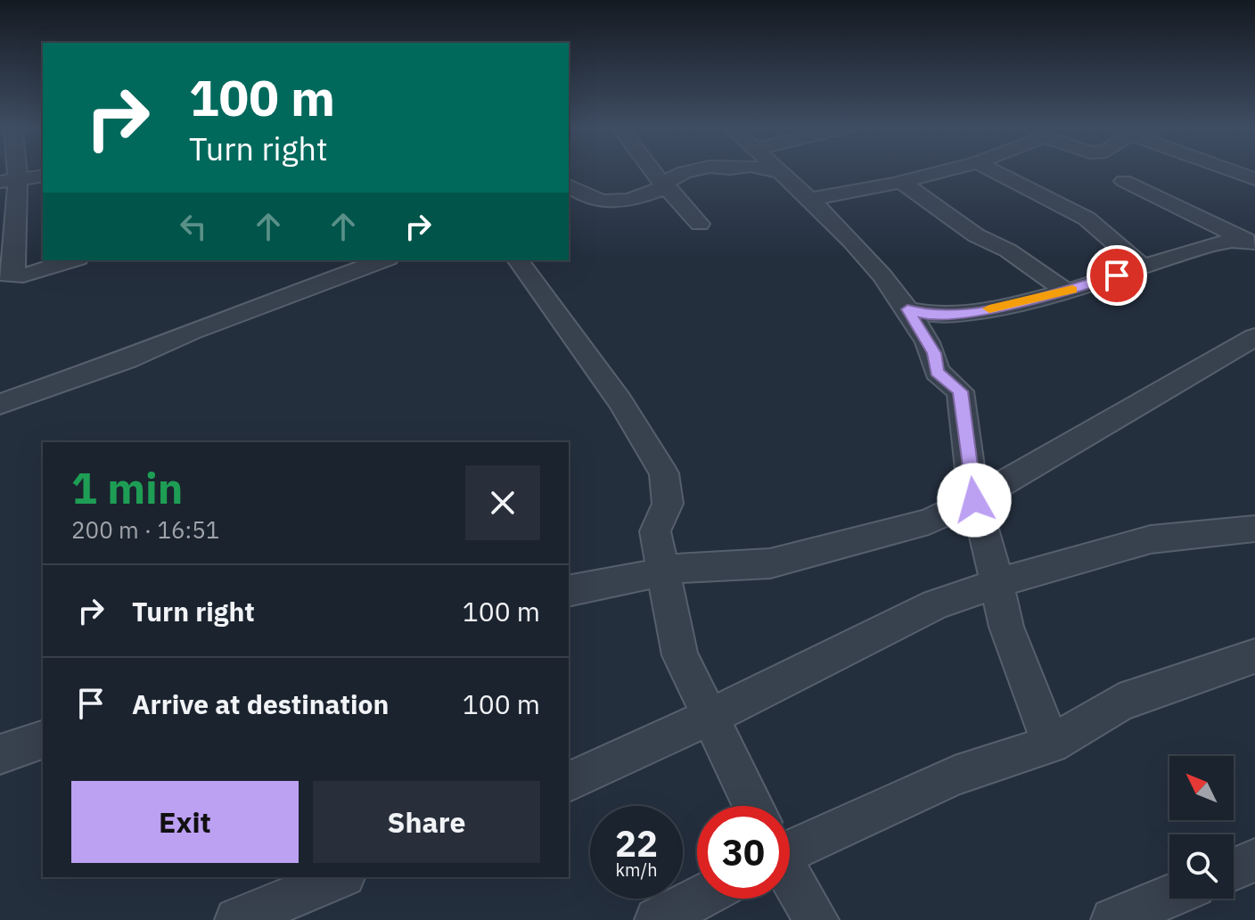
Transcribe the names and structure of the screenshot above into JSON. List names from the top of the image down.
{
  "north": "top left",
  "page": {
    "turn": ["100 m", "Turn right"],
    "heading": ["1 min", "200 m · 16:51"],
    "list": [
      {
        "name": "Turn right",
        "value": "100 m"
      },
      {
        "name": "Arrive at destination",
        "value": "100 m"
      }
    ],
    "buttons": ["Exit", "Share"],
    "speed": "22 km/h",
    "limit": "30"
  }
}
